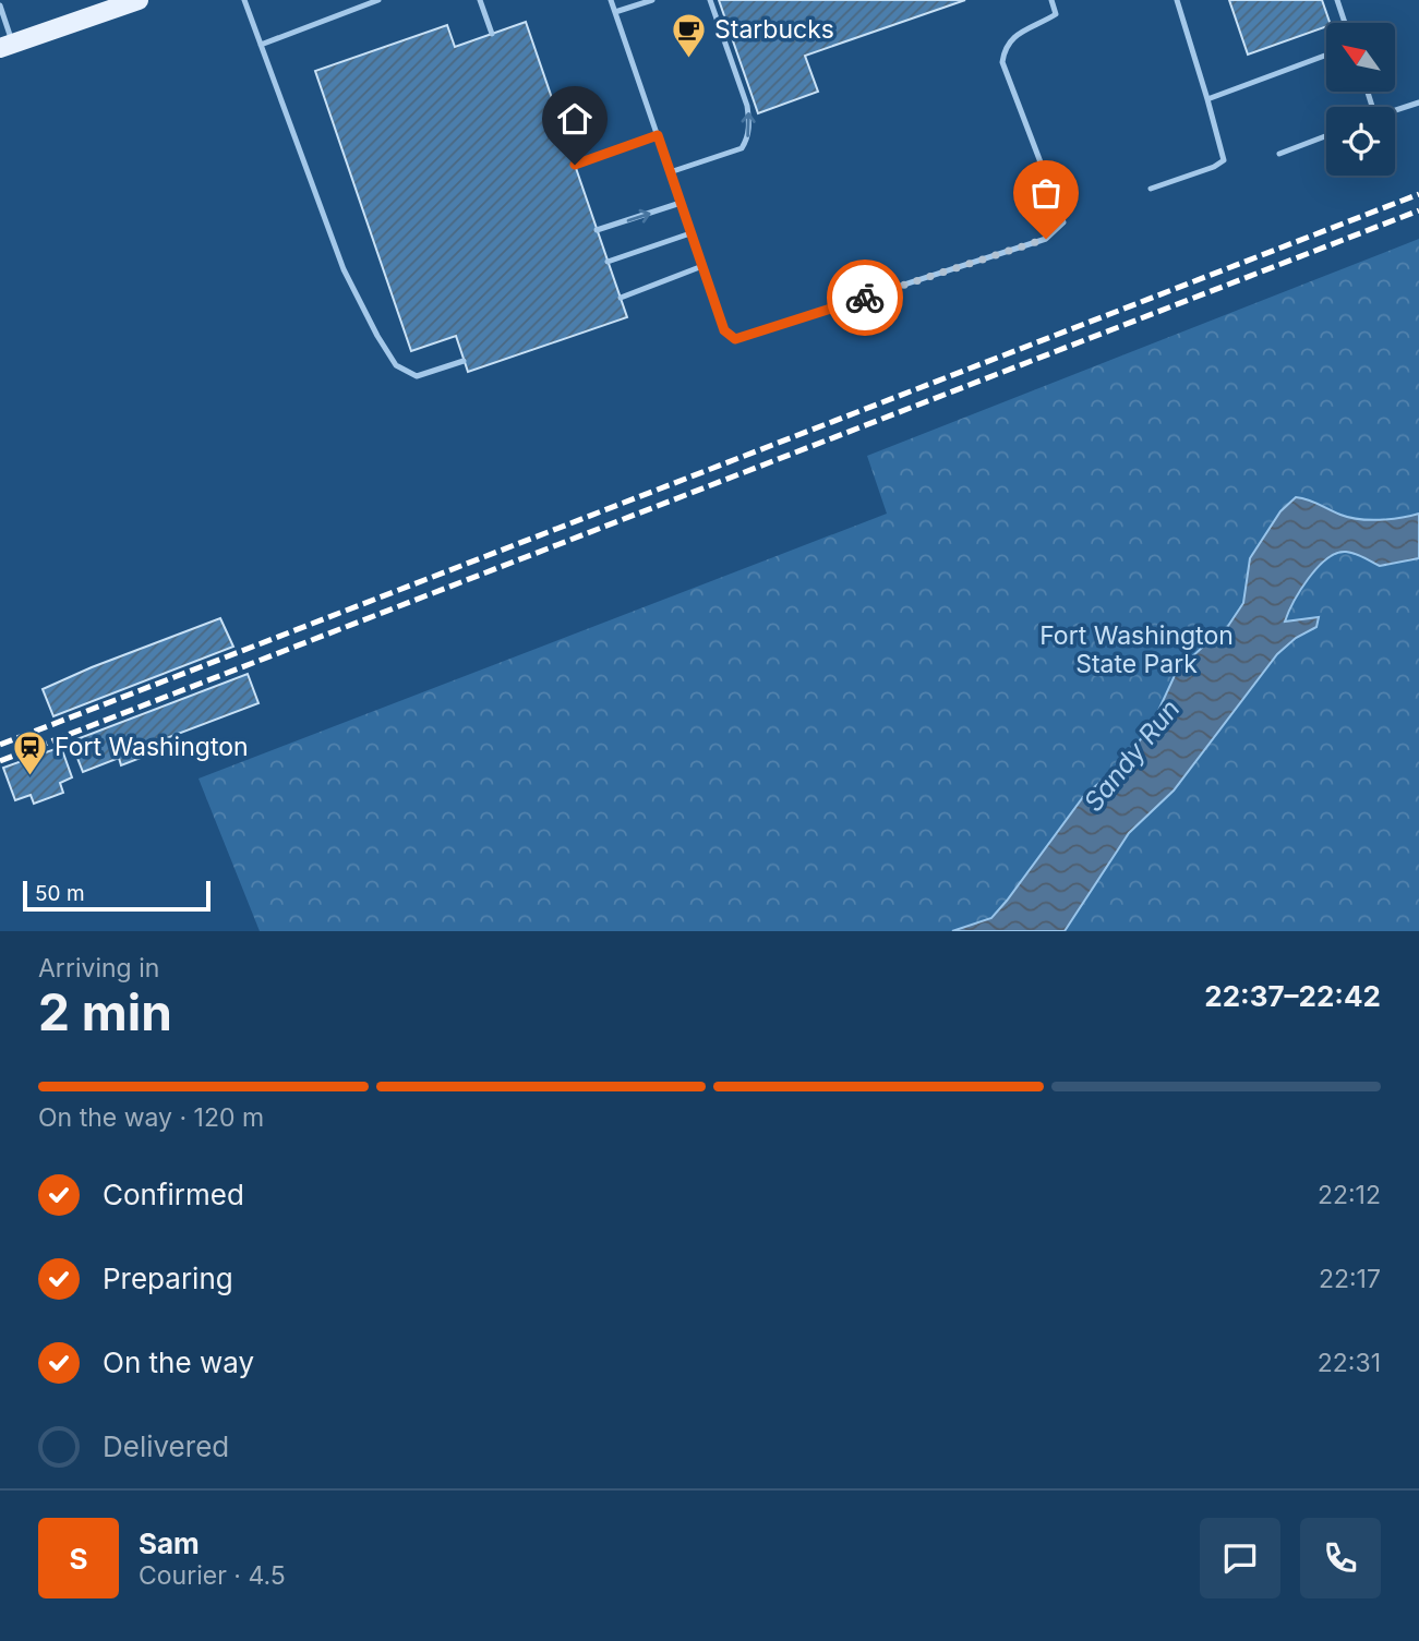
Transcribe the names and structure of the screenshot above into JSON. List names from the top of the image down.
{
  "water": ["Sandy Run"],
  "parks": ["Fort Washington State Park"],
  "places": {
    "cafe": ["Starbucks"],
    "station": ["Fort Washington"]
  },
  "scale_bar": "50 m",
  "north": "top left",
  "page": {
    "scale": "50 m",
    "heading": ["2 min", "Arriving in", "22:37–22:42"],
    "panel": ["Sam", "Courier · 4.5"],
    "bar": "On the way · 120 m",
    "list": [
      ["Confirmed", "22:12"],
      ["Preparing", "22:17"],
      ["On the way", "22:31"],
      "Delivered"
    ],
    "round": "S"
  }
}
